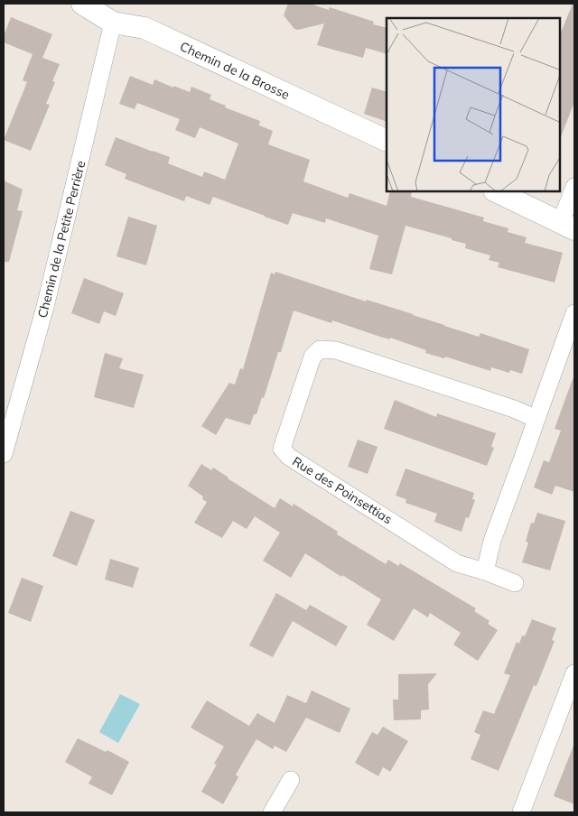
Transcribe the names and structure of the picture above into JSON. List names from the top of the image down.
{
  "streets": {
    "street": ["Chemin de la Brosse", "Chemin de la Petite Perrière", "Rue des Poinsettias"]
  },
  "crossings": [
    ["Chemin de la Brosse", "Chemin de la Petite Perrière"]
  ]
}
